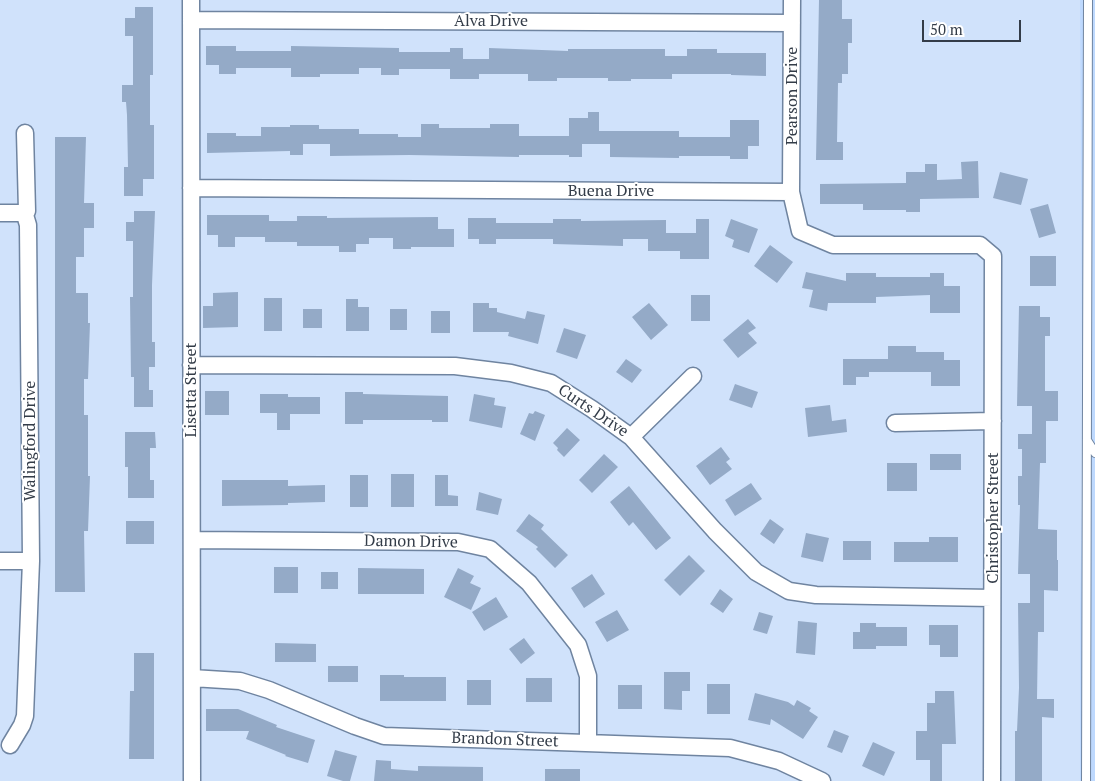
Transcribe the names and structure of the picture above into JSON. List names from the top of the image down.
{
  "streets": {
    "street": [
      "Alva Drive",
      "Pearson Drive",
      "Buena Drive",
      "Lisetta Street",
      "Curts Drive",
      "Walingford Drive",
      "Christopher Street",
      "Damon Drive",
      "Brandon Street"
    ]
  },
  "crossings": [
    ["Alva Drive", "Pearson Drive"],
    ["Alva Drive", "Lisetta Street"],
    ["Pearson Drive", "Buena Drive"],
    ["Pearson Drive", "Christopher Street"],
    ["Buena Drive", "Lisetta Street"],
    ["Buena Drive", "Christopher Street"],
    ["Lisetta Street", "Curts Drive"],
    ["Lisetta Street", "Damon Drive"],
    ["Lisetta Street", "Brandon Street"],
    ["Curts Drive", "Christopher Street"],
    ["Damon Drive", "Brandon Street"]
  ],
  "scale_bar": "50 m"
}
